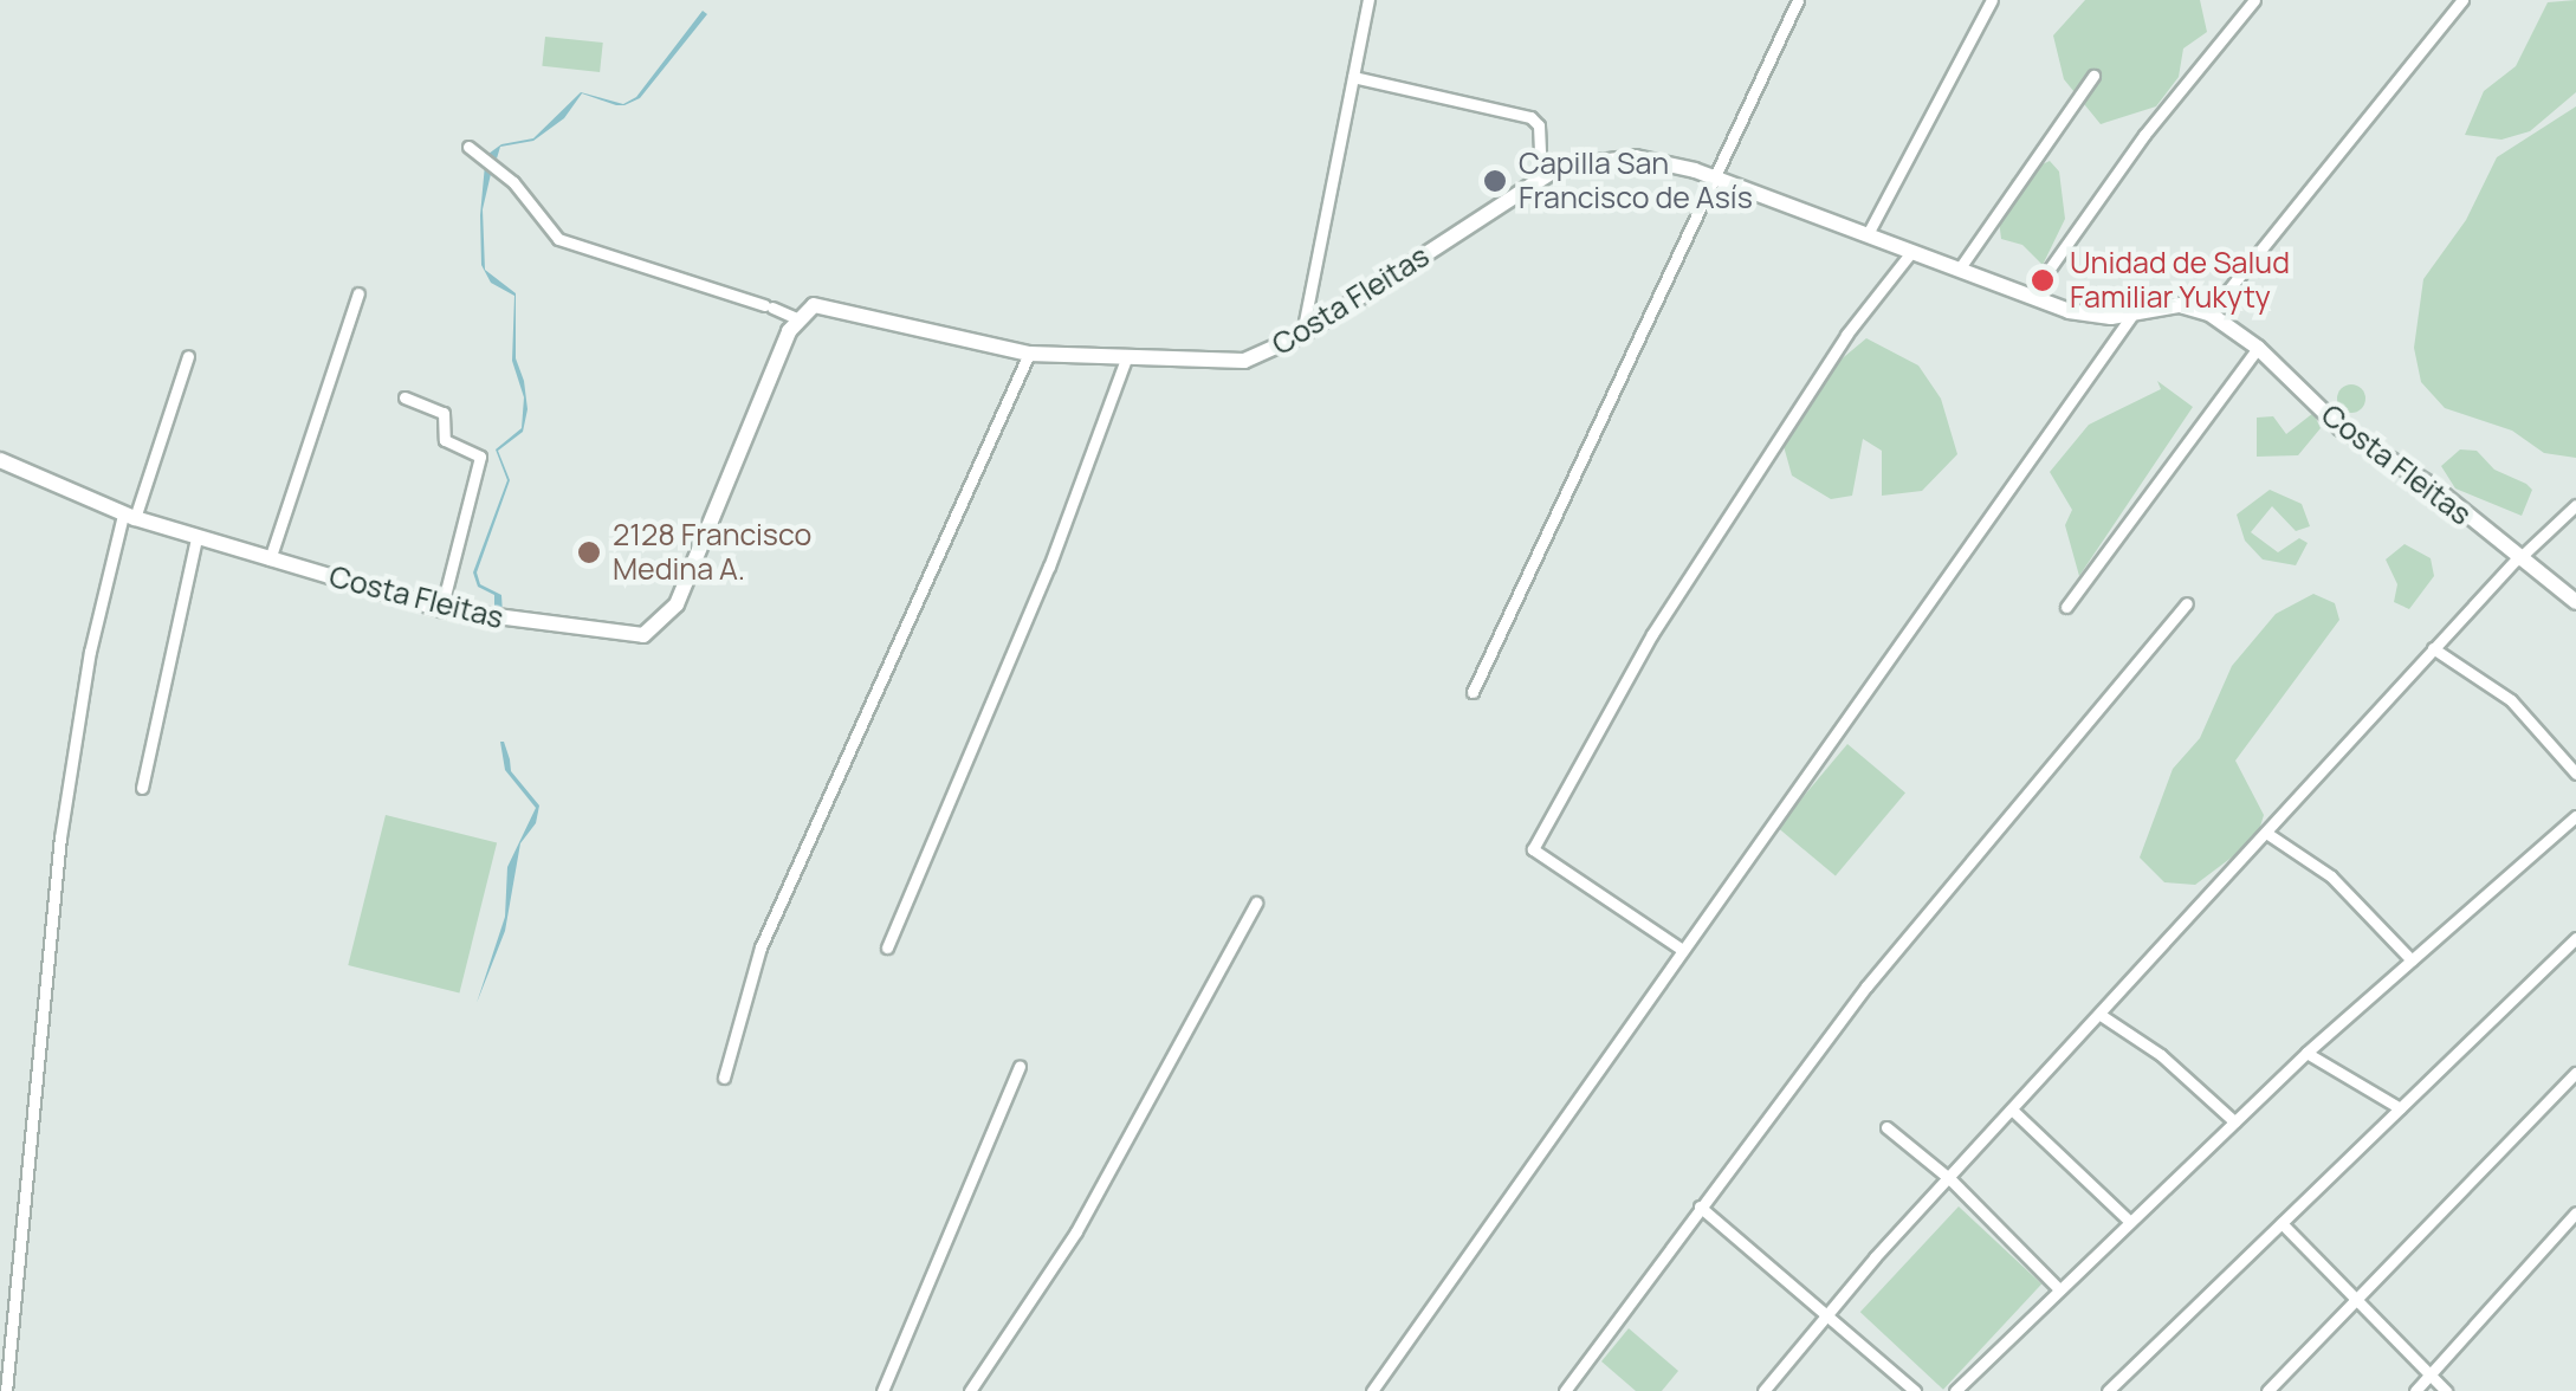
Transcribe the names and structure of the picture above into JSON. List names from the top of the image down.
{
  "streets": {
    "main road": ["Costa Fleitas"]
  },
  "places": ["Capilla San Francisco de Asís", "Unidad de Salud Familiar Yukyty", "2128 Francisco Medina A."]
}
